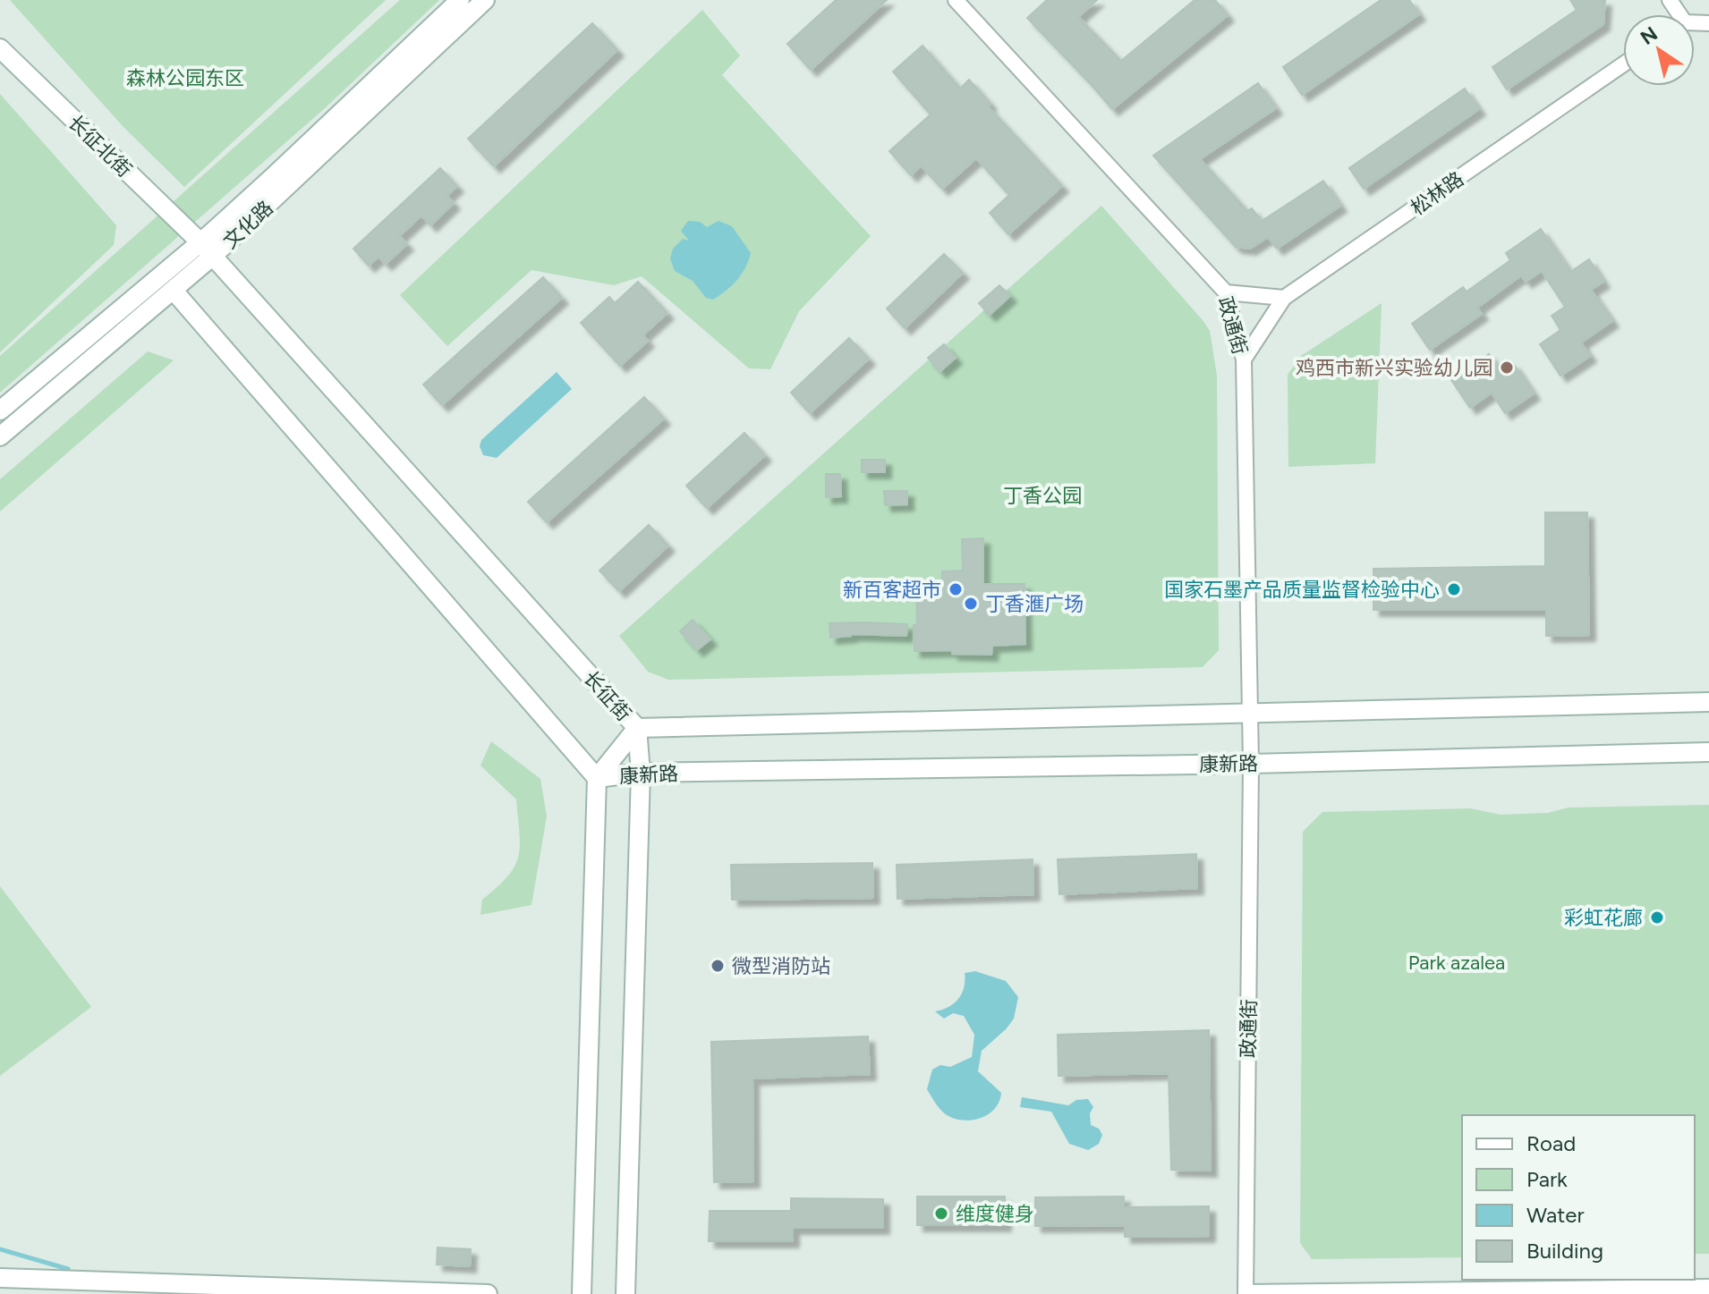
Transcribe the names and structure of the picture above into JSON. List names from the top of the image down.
{
  "streets": {
    "main road": [
      "长征北街",
      "文化路",
      "长征街",
      "康新路"
    ],
    "street": ["松林路", "政通街"]
  },
  "crossings": [
    ["长征北街", "文化路"],
    ["长征北街", "长征街"],
    ["文化路", "长征街"],
    ["政通街", "康新路"],
    ["长征街", "康新路"]
  ],
  "parks": ["森林公园东区", "丁香公园", "Park azalea"],
  "places": [
    "鸡西市新兴实验幼儿园",
    "新百客超市",
    "国家石墨产品质量监督检验中心",
    "丁香滙广场",
    "彩虹花廊",
    "微型消防站",
    "维度健身"
  ],
  "legend": [
    "Road",
    "Park",
    "Water",
    "Building"
  ],
  "north": "top left"
}
